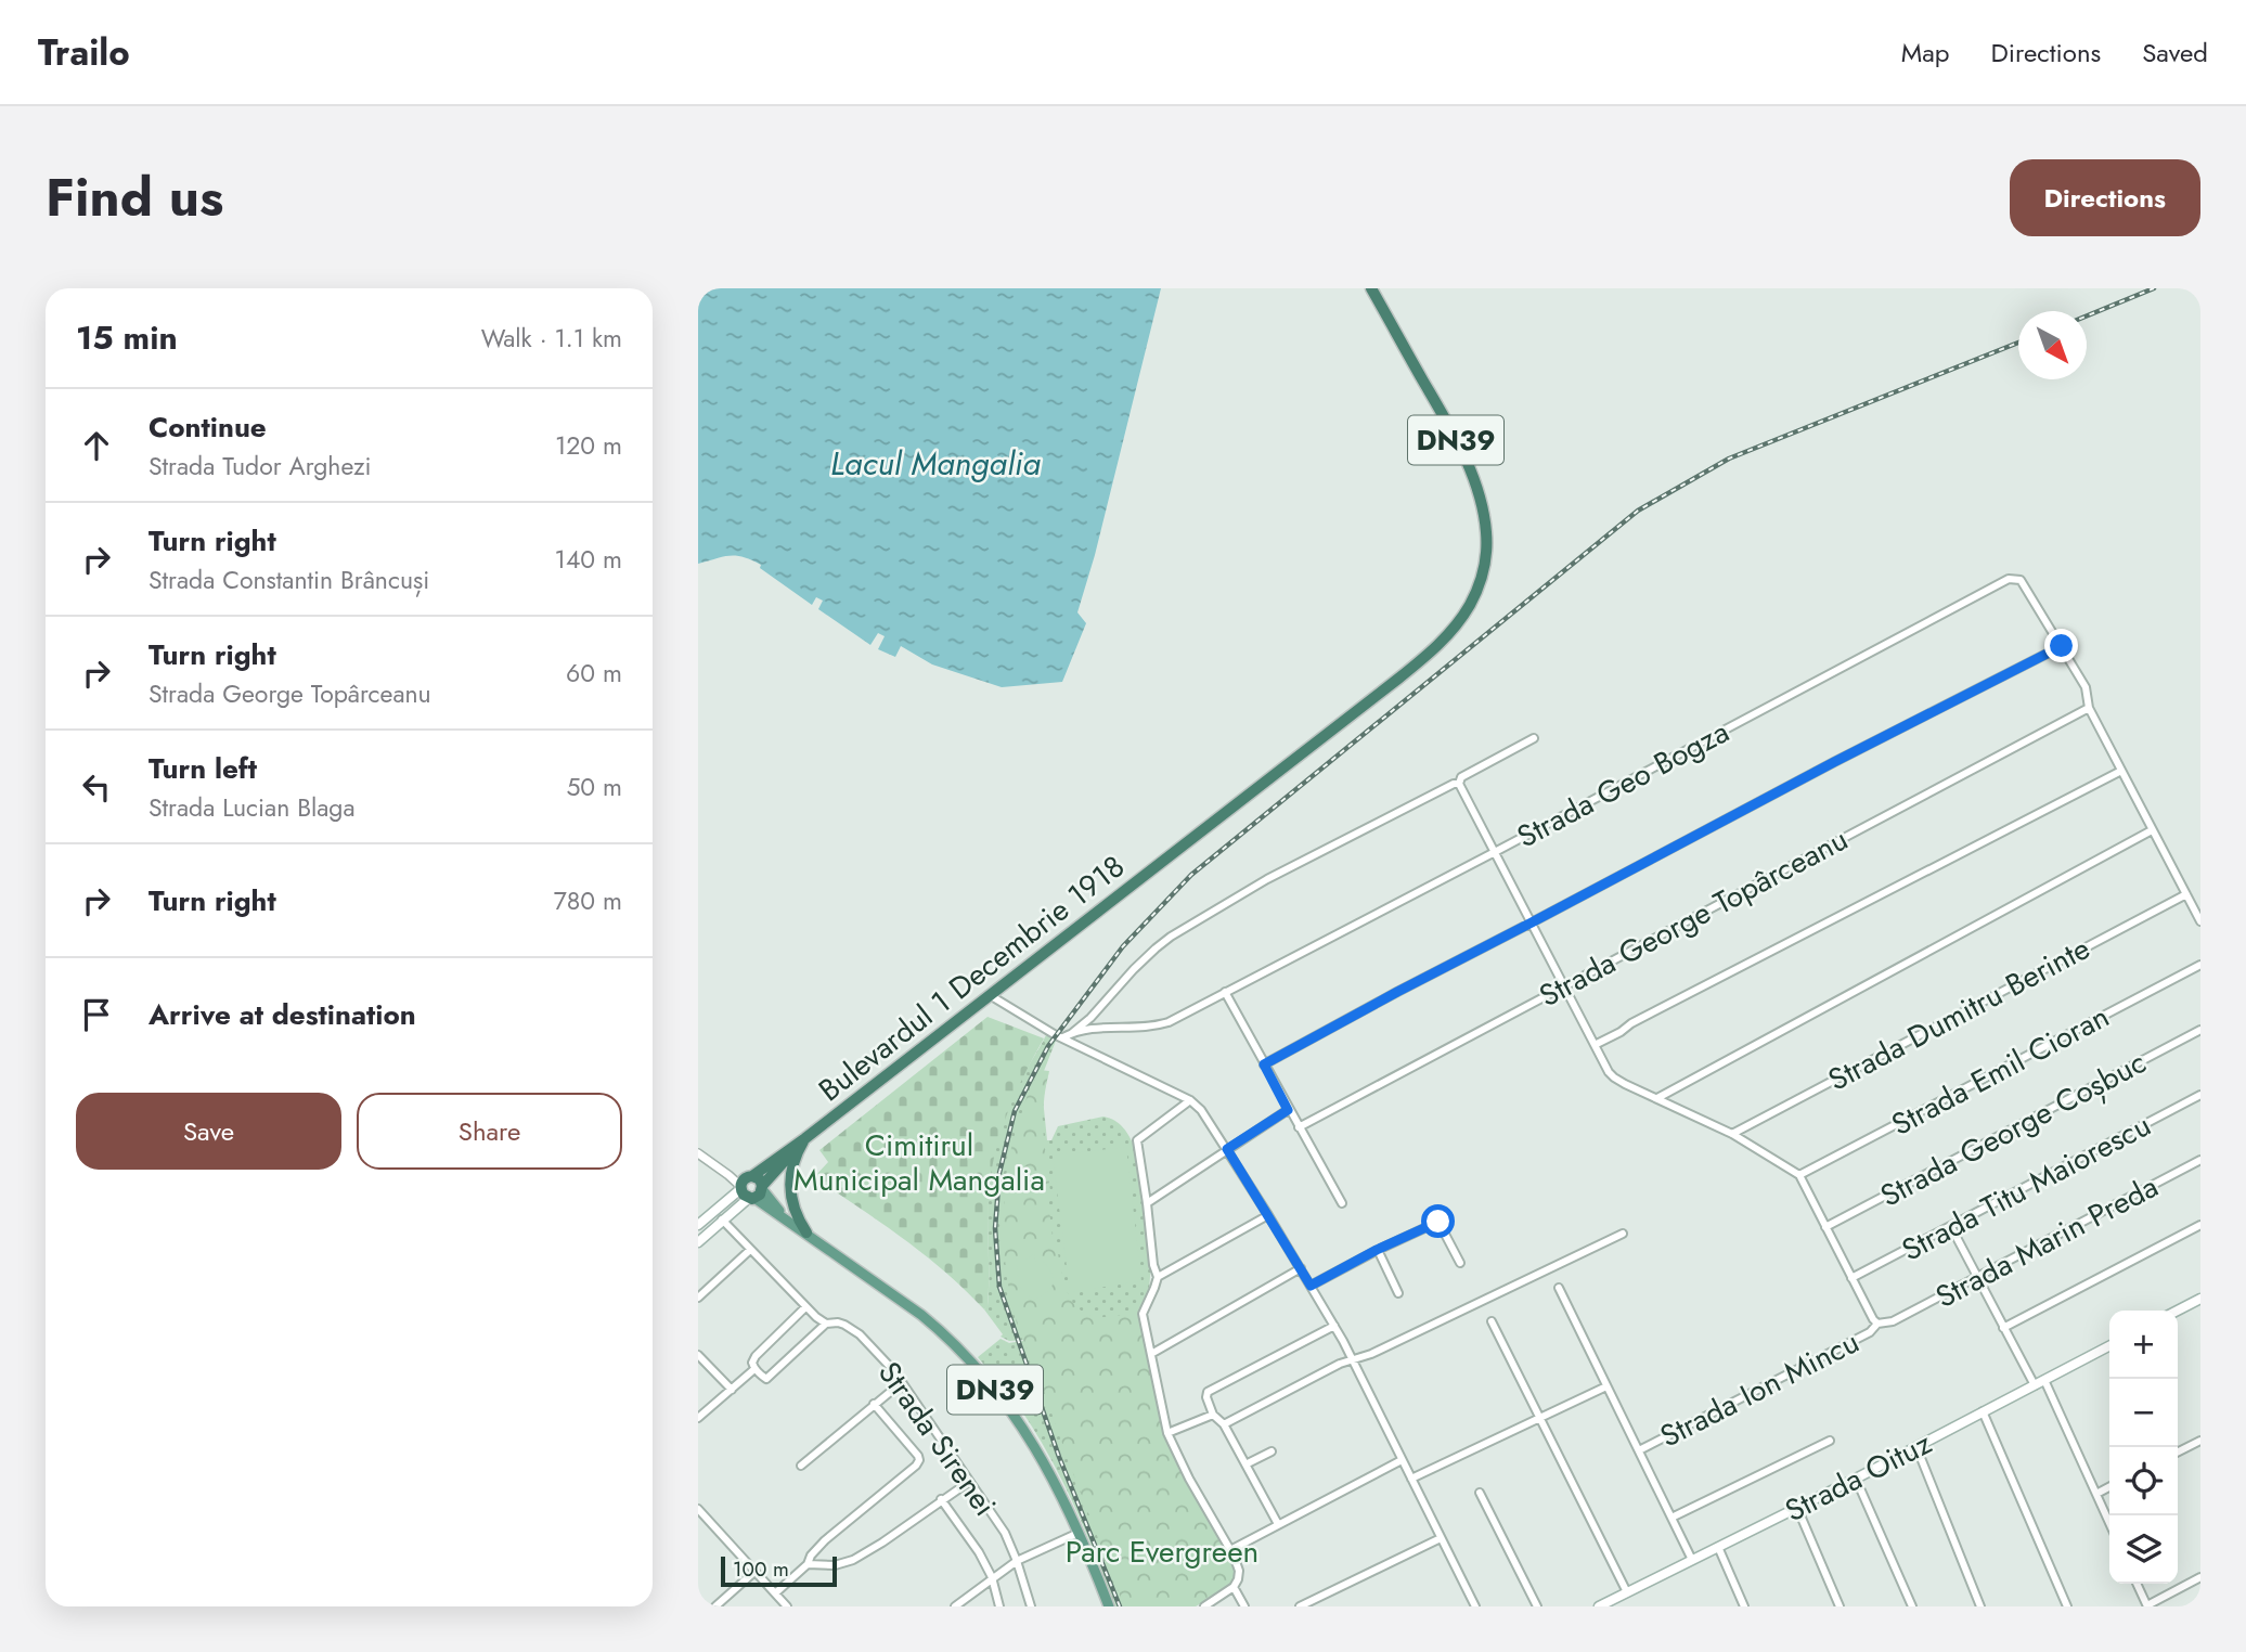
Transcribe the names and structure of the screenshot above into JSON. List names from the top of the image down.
{
  "streets": {
    "highway": ["DN39", "Bulevardul 1 Decembrie 1918"],
    "main road": ["Strada Oituz"],
    "street": [
      "Strada Geo Bogza",
      "Strada George Topârceanu",
      "Strada Dumitru Berinte",
      "Strada Emil Cioran",
      "Strada George Coșbuc",
      "Strada Titu Maiorescu",
      "Strada Marin Preda",
      "Strada Ion Mincu",
      "Strada Sirenei"
    ]
  },
  "crossings": [
    ["DN39", "Bulevardul 1 Decembrie 1918"],
    ["Bulevardul 1 Decembrie 1918", "Strada Sirenei"],
    ["Strada Marin Preda", "Strada Ion Mincu"]
  ],
  "water": ["Lacul Mangalia"],
  "parks": ["Cimitirul Municipal Mangalia", "Parc Evergreen"],
  "scale_bar": "100 m",
  "north": "bottom right",
  "page": {
    "header": "Trailo",
    "nav": ["Map", "Directions", "Saved"],
    "title": "Find us",
    "buttons": [
      "Directions",
      ["Save", "Share"]
    ],
    "heading": ["15 min", "Walk · 1.1 km"],
    "list": [
      ["Continue", "Strada Tudor Arghezi", "120 m"],
      ["Turn right", "Strada Constantin Brâncuși", "140 m"],
      ["Turn right", "Strada George Topârceanu", "60 m"],
      ["Turn left", "Strada Lucian Blaga", "50 m"],
      ["Turn right", "780 m"],
      "Arrive at destination"
    ],
    "map_buttons": ["+", "−"],
    "scale": "100 m"
  }
}
